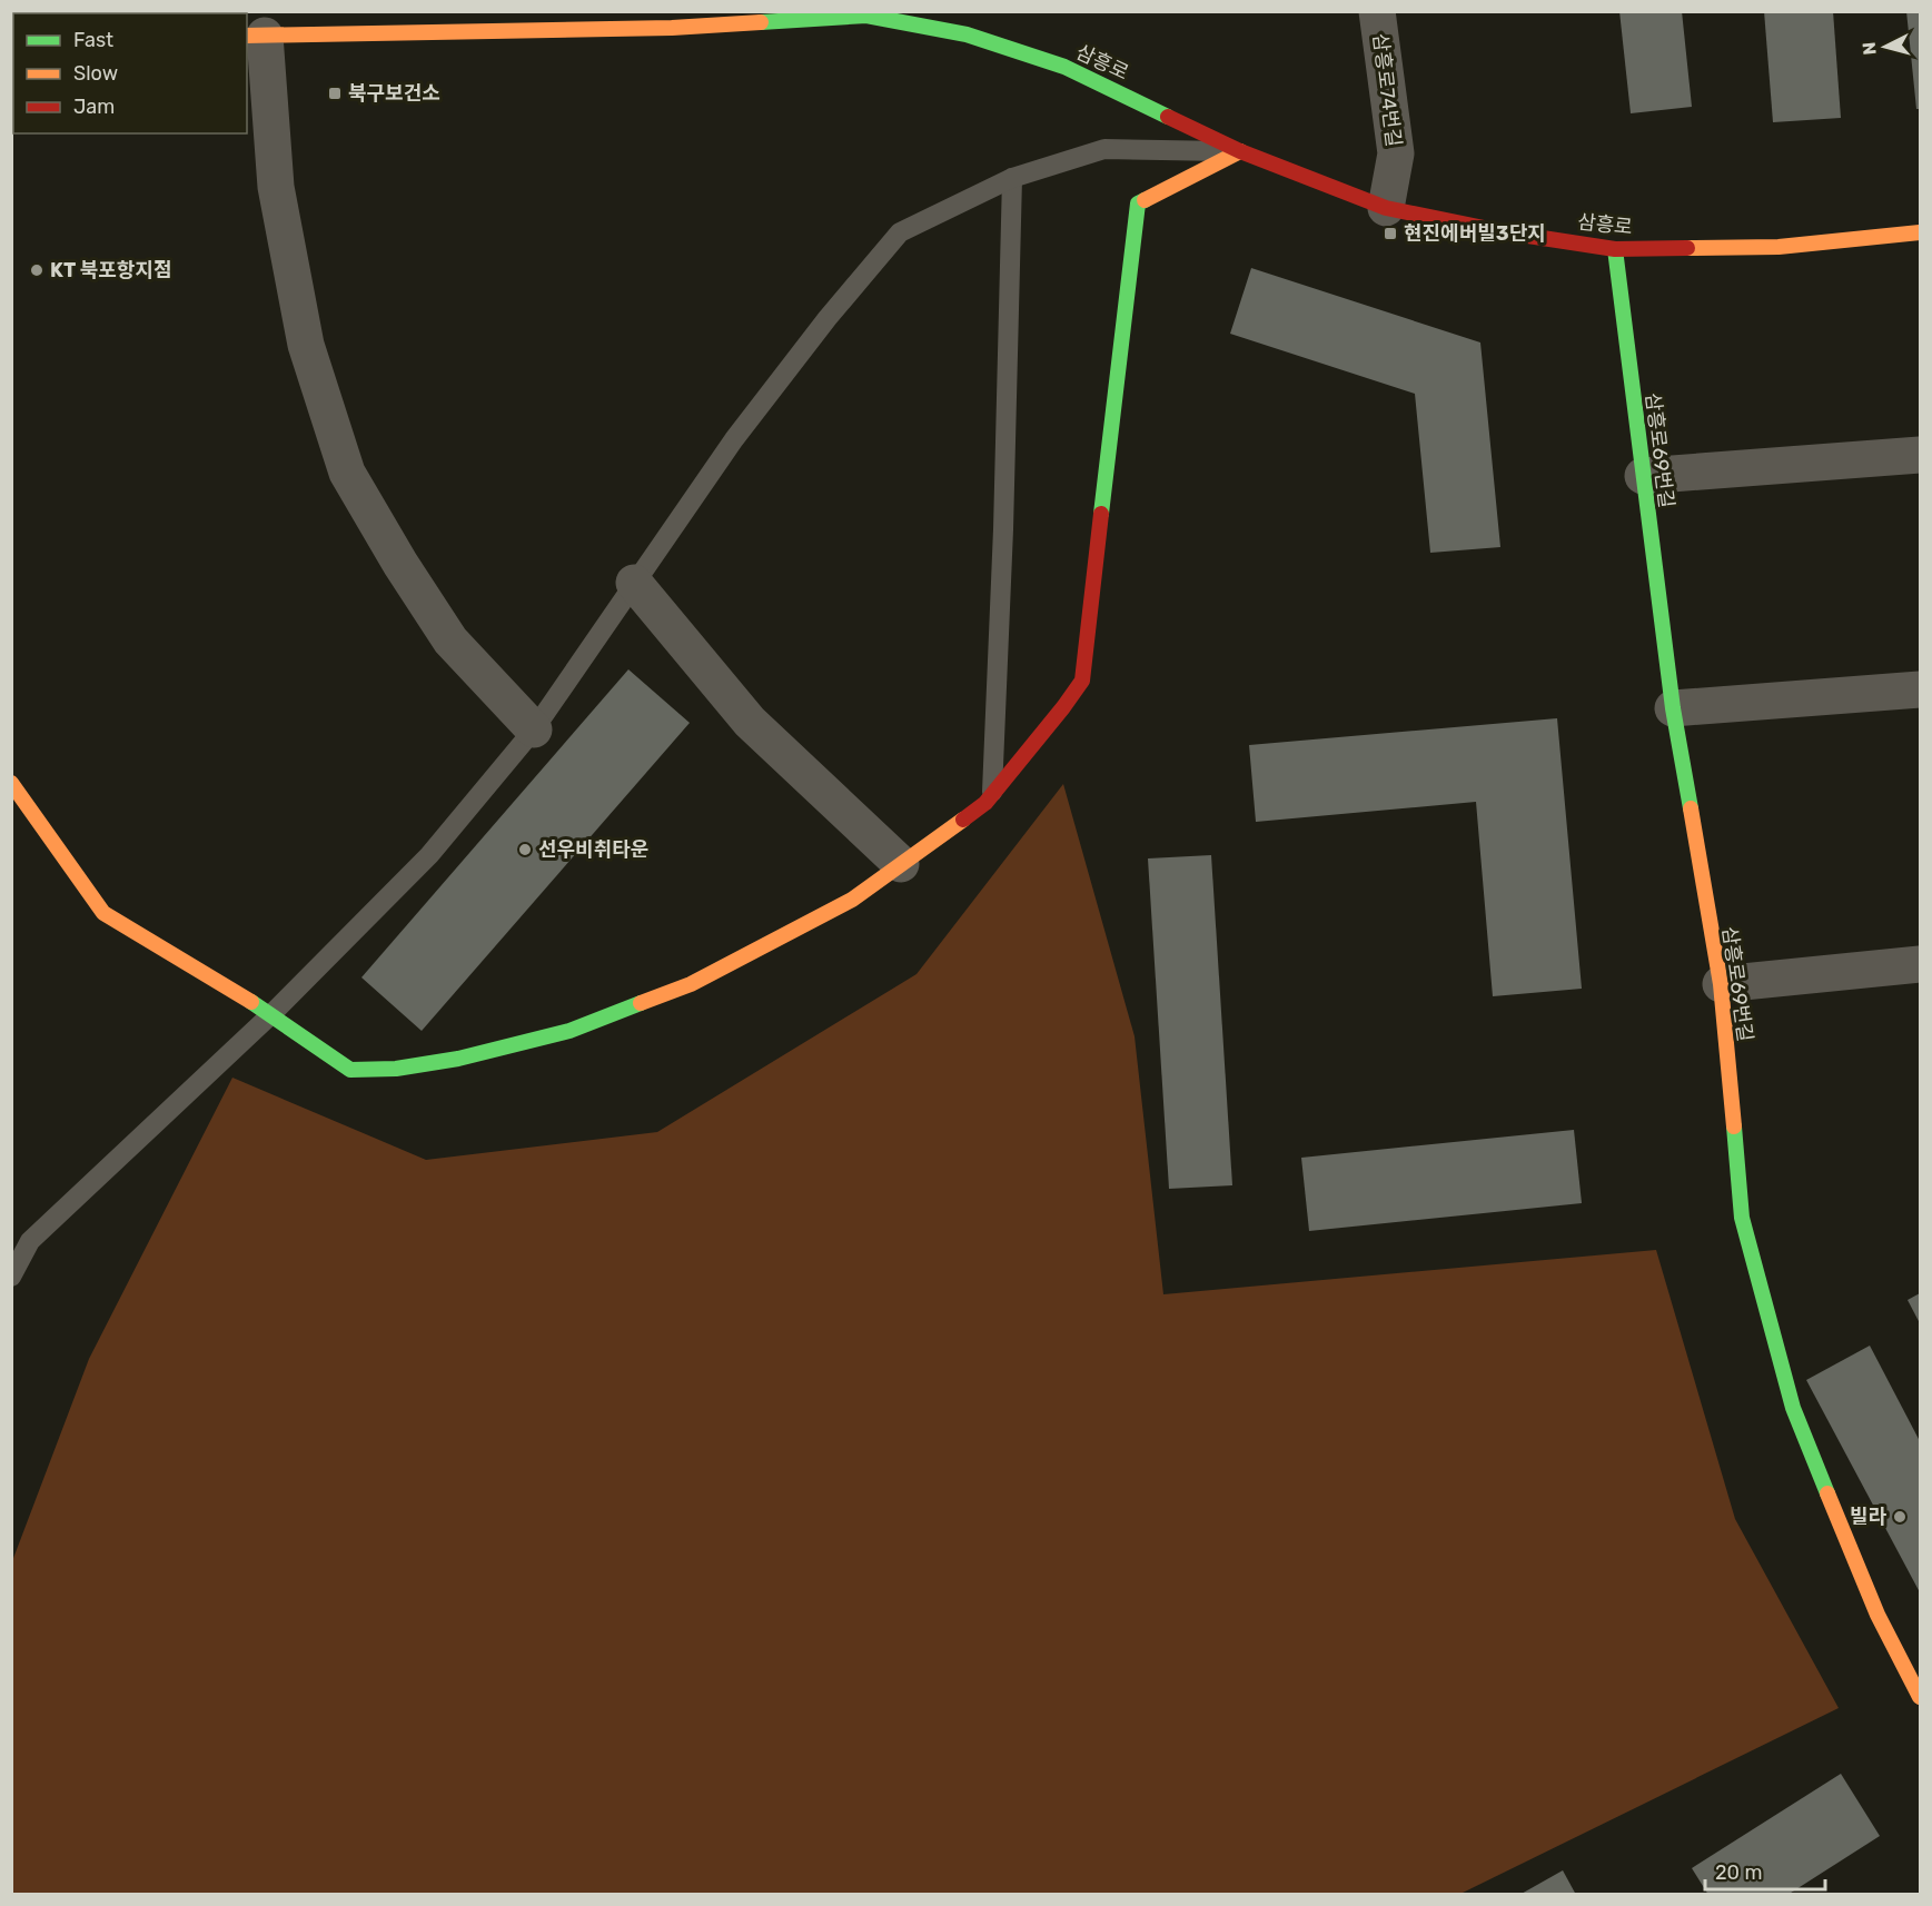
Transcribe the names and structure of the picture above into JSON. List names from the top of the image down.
{
  "streets": {
    "street": ["삼흥로", "삼흥로74번길", "삼흥로69번길"]
  },
  "crossings": [
    ["삼흥로", "삼흥로74번길"],
    ["삼흥로", "삼흥로69번길"]
  ],
  "places": {
    "transit": ["북구보건소", "현진에버빌3단지"],
    "other": ["KT 북포항지점", "선우비취타운", "빌라"]
  },
  "legend": ["Fast", "Slow", "Jam"],
  "scale_bar": "20 m",
  "north": "left"
}
